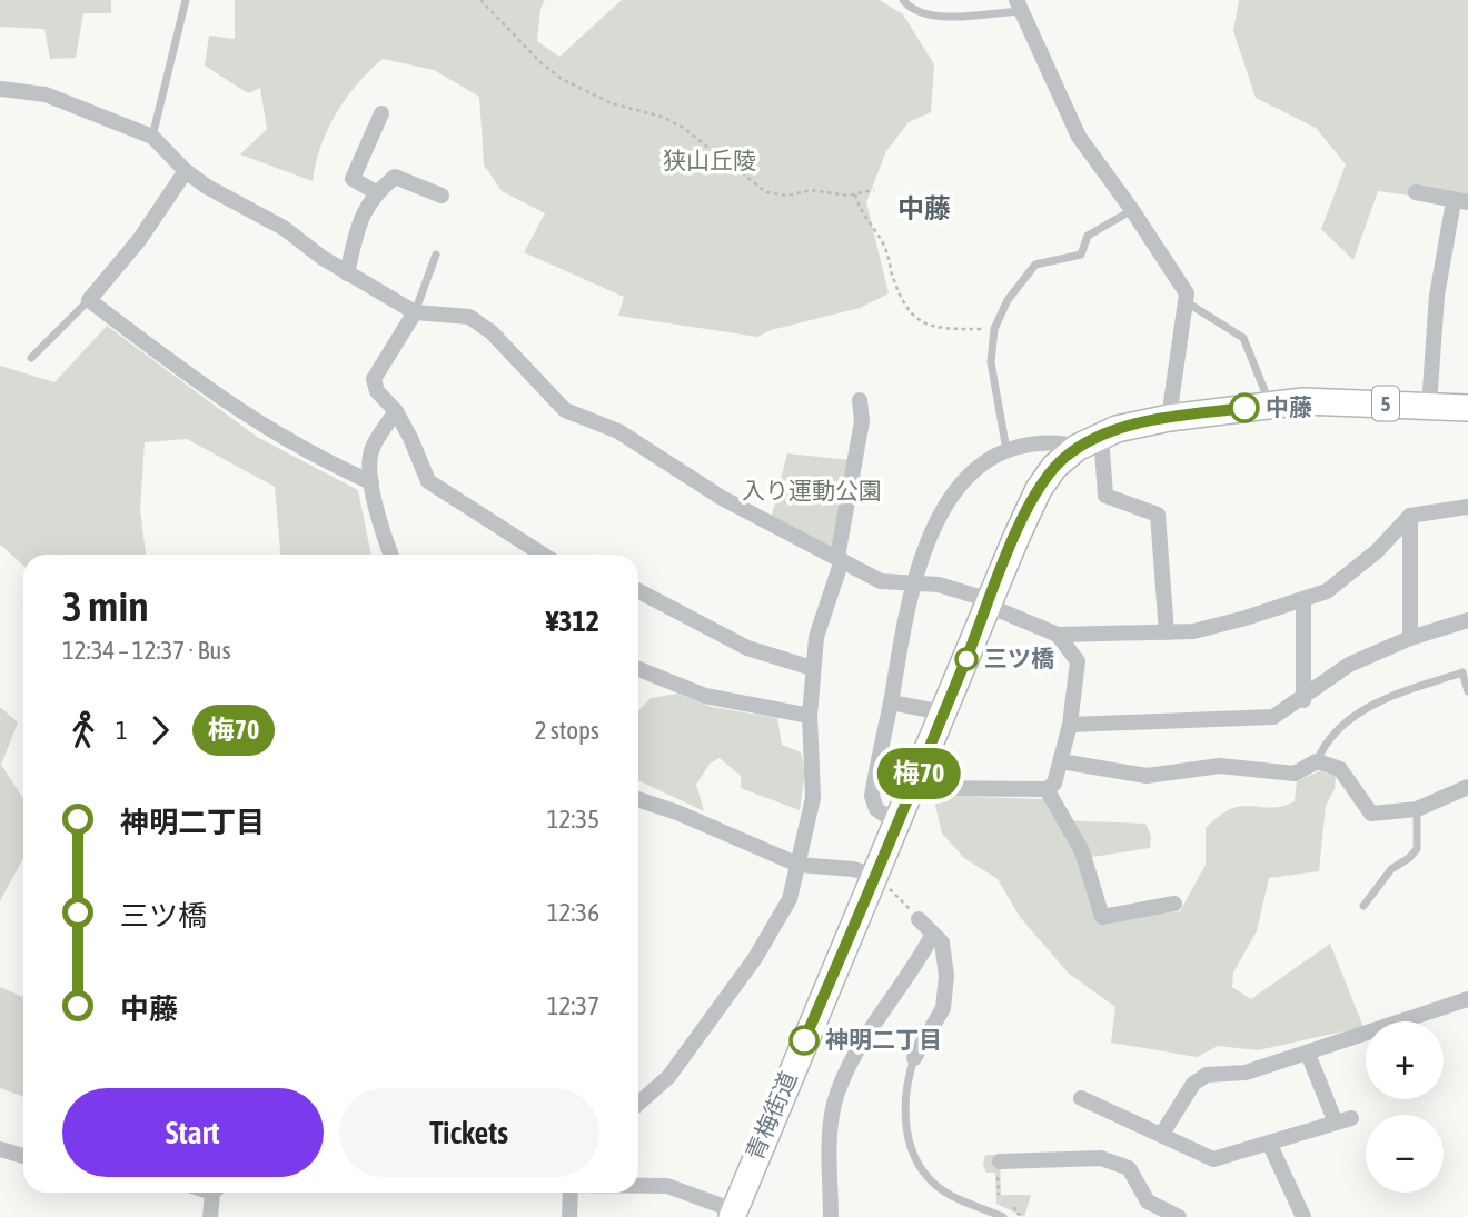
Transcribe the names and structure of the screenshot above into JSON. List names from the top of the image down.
{
  "streets": {
    "main road": ["5", "青梅街道"]
  },
  "districts": ["中藤"],
  "parks": ["狭山丘陵", "入り運動公園"],
  "places": ["中藤", "三ツ橋", "神明二丁目"],
  "lines": ["bus line 梅70"],
  "page": {
    "on_map": "梅70",
    "heading": ["3 min", "12:34 – 12:37 · Bus", "¥312"],
    "legs": ["1", "梅70", "2 stops"],
    "list": [
      {
        "name": "神明二丁目",
        "value": "12:35"
      },
      {
        "name": "三ツ橋",
        "value": "12:36"
      },
      {
        "name": "中藤",
        "value": "12:37"
      }
    ],
    "map_buttons": ["+", "−"],
    "buttons": ["Start", "Tickets"]
  }
}
